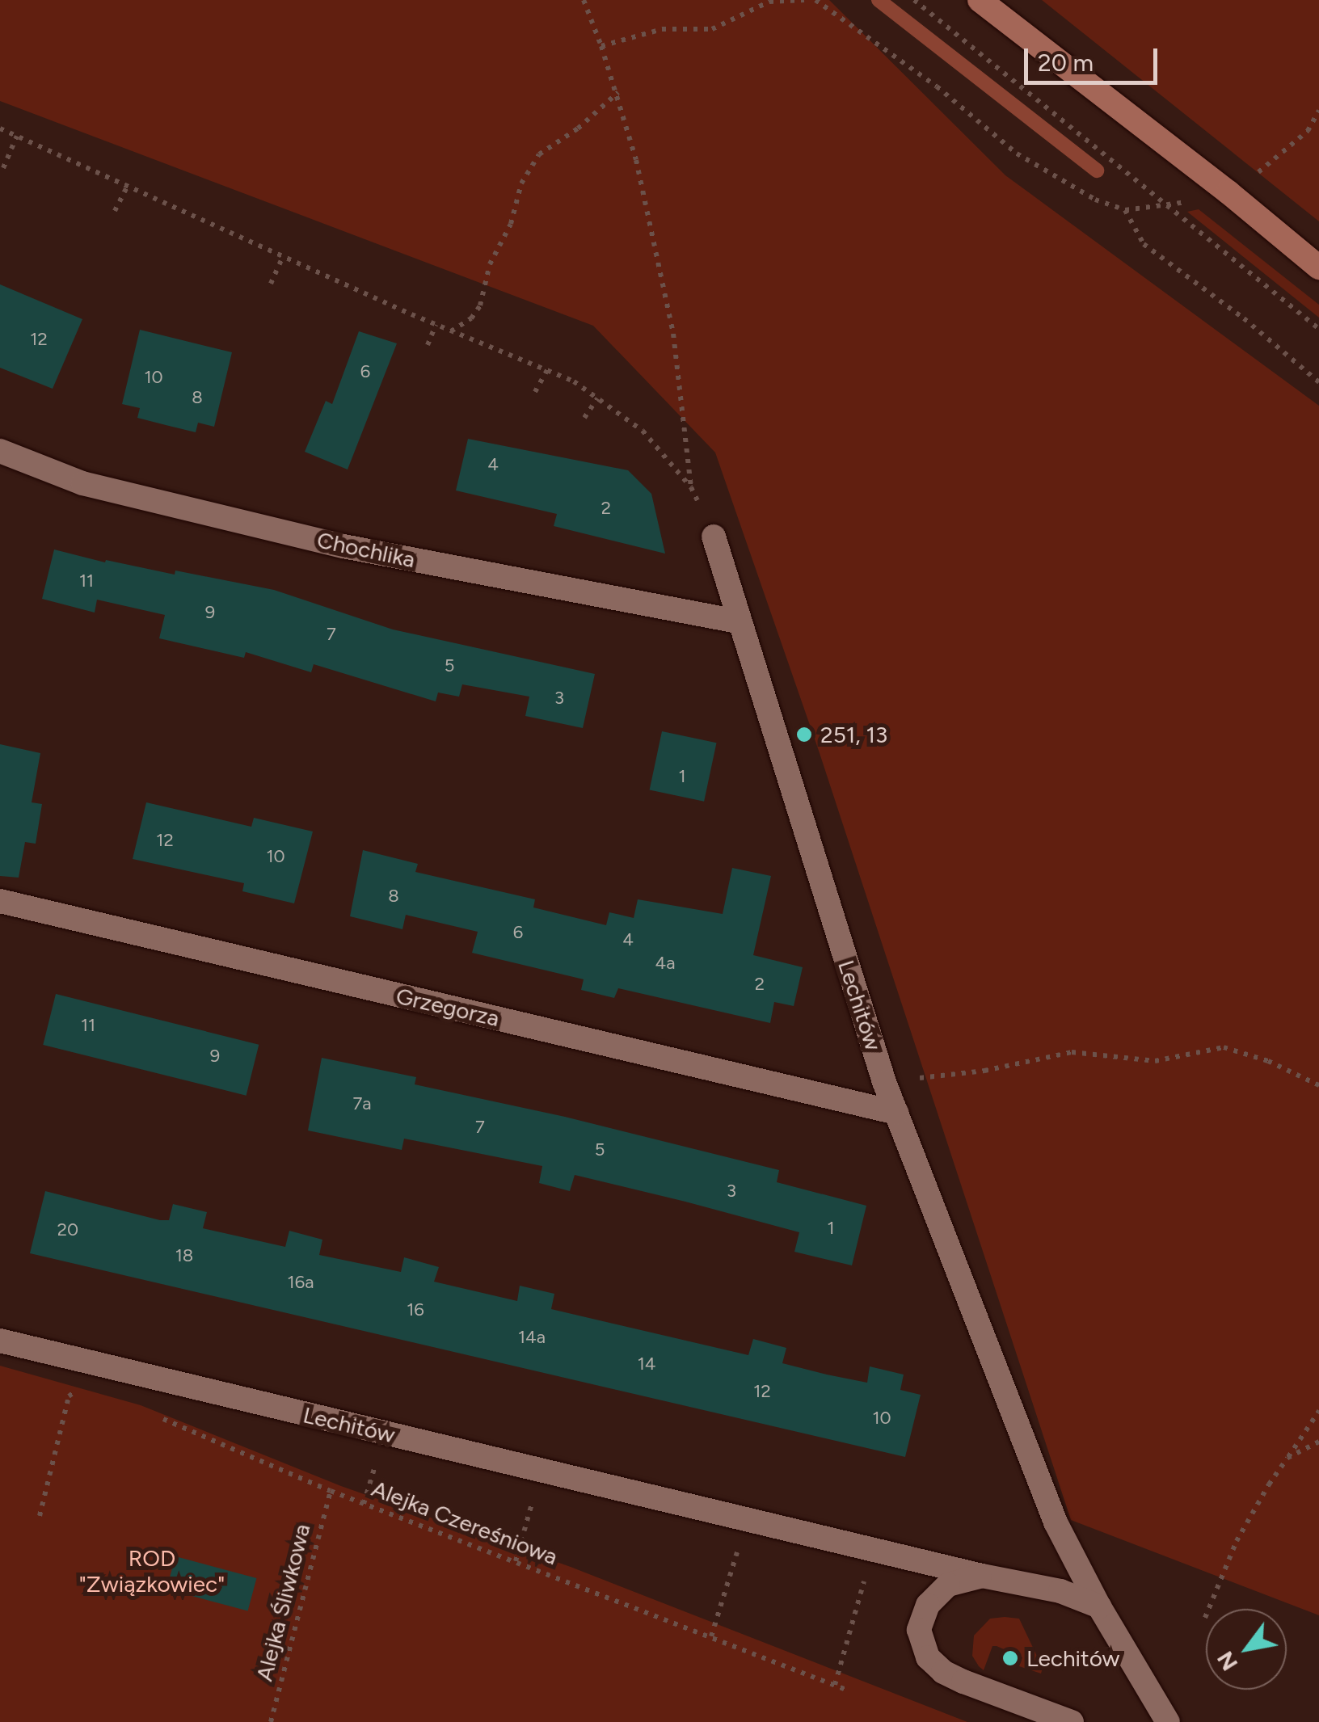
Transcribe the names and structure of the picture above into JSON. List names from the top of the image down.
{
  "streets": {
    "street": ["Chochlika", "Lechitów", "Grzegorza"],
    "path": ["Alejka Czereśniowa", "Alejka Śliwkowa"]
  },
  "crossings": [
    ["Chochlika", "Lechitów"],
    ["Lechitów", "Grzegorza"],
    ["Alejka Czereśniowa", "Alejka Śliwkowa"]
  ],
  "parks": ["ROD \"Związkowiec\""],
  "places": ["251, 13", "Lechitów"],
  "house_numbers": [
    "12",
    "6",
    "10",
    "8",
    "4",
    "2",
    "11",
    "9",
    "7",
    "5",
    "3",
    "1",
    "12",
    "10",
    "8",
    "6",
    "4",
    "4a",
    "2",
    "11",
    "9",
    "7a",
    "7",
    "5",
    "3",
    "1",
    "20",
    "18",
    "16a",
    "16",
    "14a",
    "14",
    "12",
    "10"
  ],
  "scale_bar": "20 m",
  "north": "bottom left"
}
